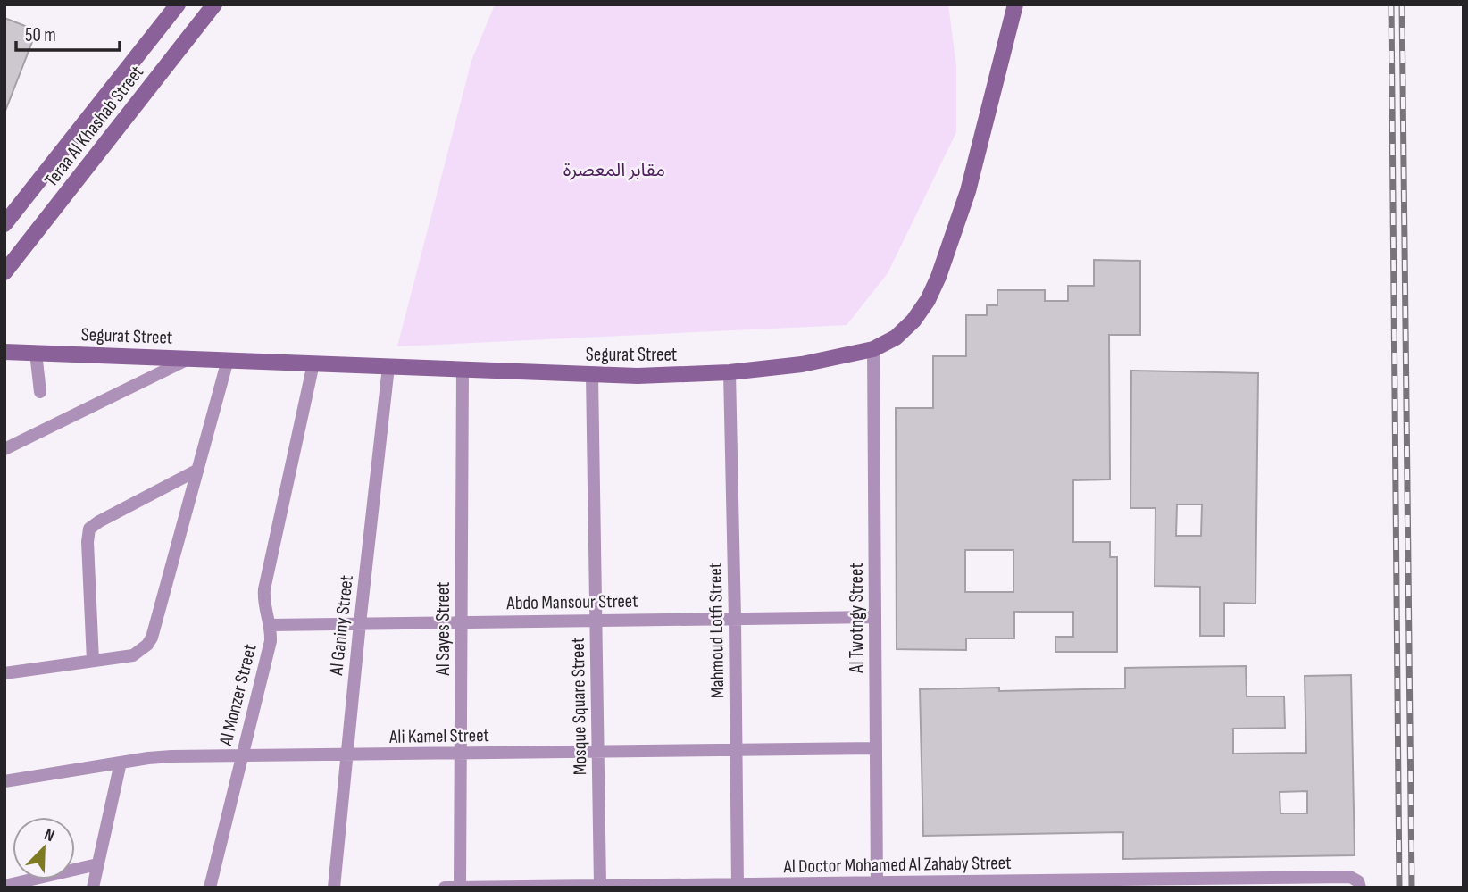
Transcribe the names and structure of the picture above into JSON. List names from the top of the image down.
{
  "streets": {
    "street": [
      "Teraa Al Khashab Street",
      "Segurat Street",
      "Abdo Mansour Street",
      "Al Twotngy Street",
      "Al Ganiny Street",
      "Al Sayes Street",
      "Mahmoud Lotfi Street",
      "Al Monzer Street",
      "Mosque Square Street",
      "Ali Kamel Street",
      "Al Doctor Mohamed Al Zahaby Street"
    ]
  },
  "crossings": [
    ["Segurat Street", "Al Twotngy Street"],
    ["Segurat Street", "Al Ganiny Street"],
    ["Segurat Street", "Al Sayes Street"],
    ["Segurat Street", "Mahmoud Lotfi Street"],
    ["Segurat Street", "Al Monzer Street"],
    ["Segurat Street", "Mosque Square Street"],
    ["Abdo Mansour Street", "Al Twotngy Street"],
    ["Abdo Mansour Street", "Al Ganiny Street"],
    ["Abdo Mansour Street", "Al Sayes Street"],
    ["Abdo Mansour Street", "Mahmoud Lotfi Street"],
    ["Abdo Mansour Street", "Al Monzer Street"],
    ["Abdo Mansour Street", "Mosque Square Street"],
    ["Al Twotngy Street", "Ali Kamel Street"],
    ["Al Twotngy Street", "Al Doctor Mohamed Al Zahaby Street"],
    ["Al Ganiny Street", "Ali Kamel Street"],
    ["Al Sayes Street", "Ali Kamel Street"],
    ["Al Sayes Street", "Al Doctor Mohamed Al Zahaby Street"],
    ["Mahmoud Lotfi Street", "Ali Kamel Street"],
    ["Mahmoud Lotfi Street", "Al Doctor Mohamed Al Zahaby Street"],
    ["Al Monzer Street", "Ali Kamel Street"],
    ["Mosque Square Street", "Ali Kamel Street"],
    ["Mosque Square Street", "Al Doctor Mohamed Al Zahaby Street"]
  ],
  "parks": ["مقابر المعصرة"],
  "scale_bar": "50 m",
  "north": "top right"
}
